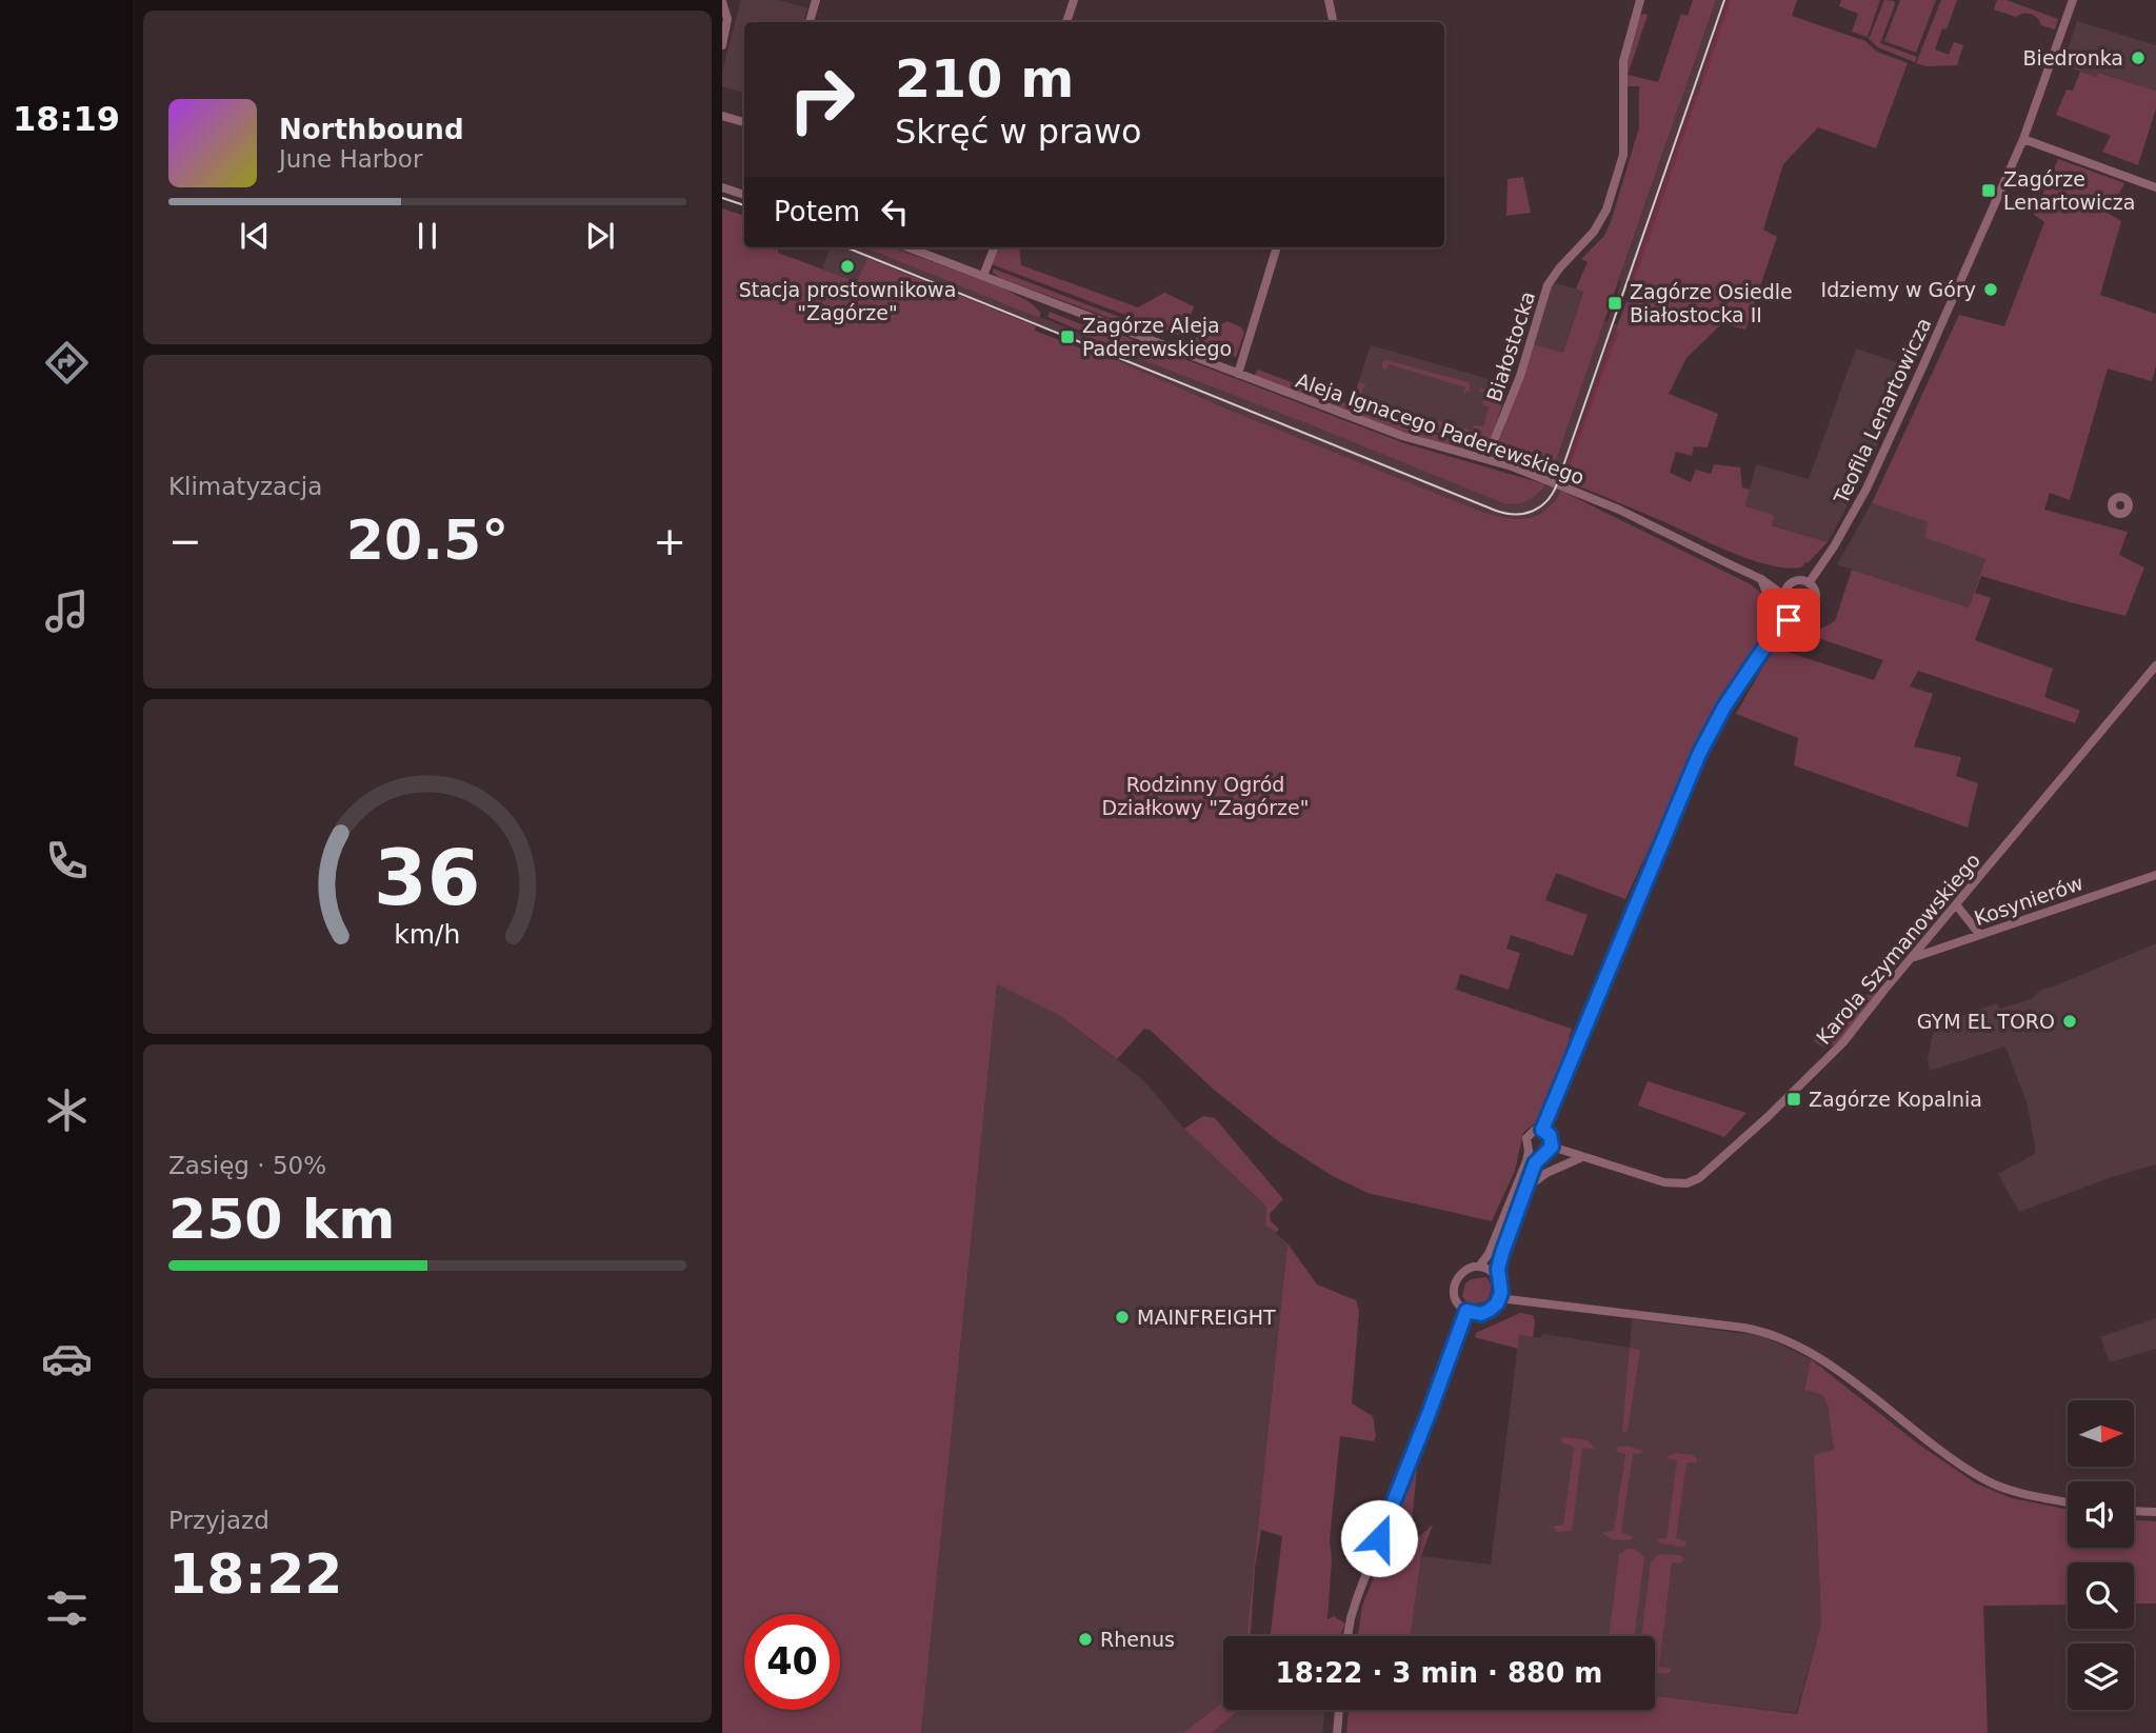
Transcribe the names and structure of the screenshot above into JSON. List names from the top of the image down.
{
  "streets": {
    "street": [
      "Białostocka",
      "Teofila Lenartowicza",
      "Aleja Ignacego Paderewskiego",
      "Kosynierów",
      "Karola Szymanowskiego"
    ]
  },
  "crossings": [
    ["Białostocka", "Aleja Ignacego Paderewskiego"],
    ["Teofila Lenartowicza", "Aleja Ignacego Paderewskiego"],
    ["Kosynierów", "Karola Szymanowskiego"]
  ],
  "parks": ["Rodzinny Ogród Działkowy \"Zagórze\""],
  "places": {
    "other": [
      "Biedronka",
      "Stacja prostownikowa \"Zagórze\"",
      "Idziemy w Góry",
      "GYM EL TORO",
      "MAINFREIGHT",
      "Rhenus"
    ],
    "transit": [
      "Zagórze Lenartowicza",
      "Zagórze Osiedle Białostocka II",
      "Zagórze Aleja Paderewskiego",
      "Zagórze Kopalnia"
    ]
  },
  "north": "right",
  "page": {
    "tabs": "18:19",
    "turn": ["210 m", "Skręć w prawo"],
    "song": ["Northbound", "June Harbor"],
    "then": "Potem",
    "tile": [
      "Klimatyzacja",
      ["Zasięg · 50%", "250 km"],
      ["Przyjazd", "18:22"]
    ],
    "heat": ["−", "20.5°", "+"],
    "limit": "40",
    "trip": "18:22 · 3 min · 880 m",
    "gauge": ["36", "km/h"]
  }
}
